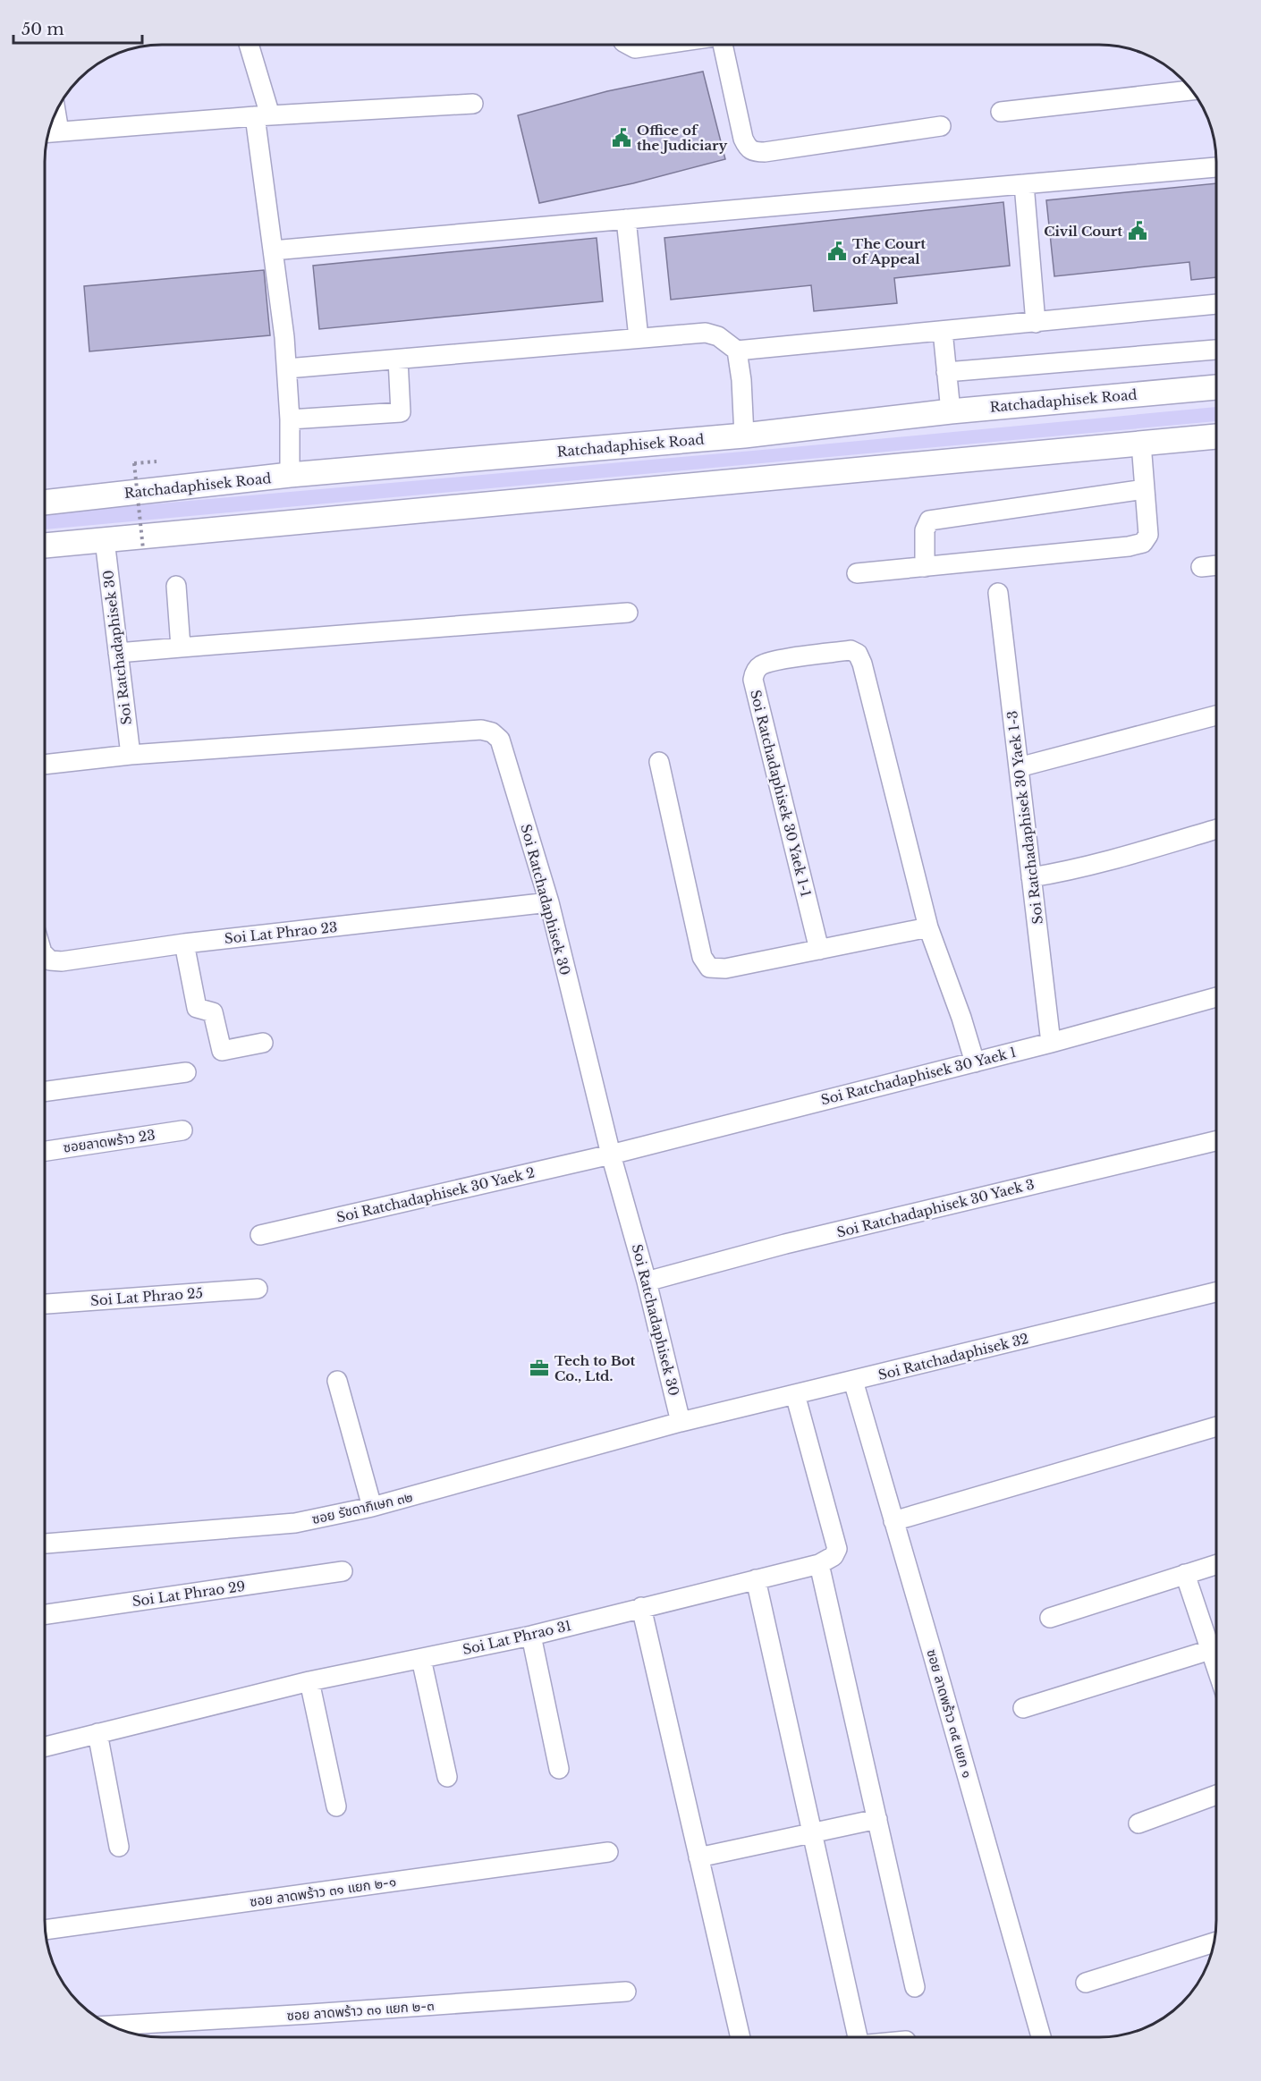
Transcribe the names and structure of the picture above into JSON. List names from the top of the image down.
{
  "streets": {
    "main road": ["Ratchadaphisek Road"],
    "street": [
      "Soi Ratchadaphisek 30",
      "Soi Ratchadaphisek 30 Yaek 1-1",
      "Soi Ratchadaphisek 30 Yaek 1-3",
      "Soi Lat Phrao 23",
      "Soi Ratchadaphisek 30 Yaek 1",
      "ซอยลาดพร้าว 23",
      "Soi Ratchadaphisek 30 Yaek 2",
      "Soi Ratchadaphisek 30 Yaek 3",
      "Soi Lat Phrao 25",
      "Soi Ratchadaphisek 32",
      "ซอย รัชดาภิเษก ๓๒",
      "Soi Lat Phrao 29",
      "Soi Lat Phrao 31",
      "ซอย ลาดพร้าว ๓๕ แยก ๑",
      "ซอย ลาดพร้าว ๓๑ แยก ๒-๑",
      "ซอย ลาดพร้าว ๓๑ แยก ๒-๓"
    ]
  },
  "crossings": [
    ["Soi Ratchadaphisek 30", "Soi Lat Phrao 23"],
    ["Soi Ratchadaphisek 30", "Soi Ratchadaphisek 30 Yaek 1"],
    ["Soi Ratchadaphisek 30", "Soi Ratchadaphisek 30 Yaek 2"],
    ["Soi Ratchadaphisek 30", "Soi Ratchadaphisek 30 Yaek 3"],
    ["Soi Ratchadaphisek 30", "Soi Ratchadaphisek 32"],
    ["Soi Ratchadaphisek 30", "ซอย รัชดาภิเษก ๓๒"],
    ["Soi Ratchadaphisek 30 Yaek 1-1", "Soi Ratchadaphisek 30 Yaek 1"],
    ["Soi Ratchadaphisek 30 Yaek 1-3", "Soi Ratchadaphisek 30 Yaek 1"],
    ["Soi Ratchadaphisek 30 Yaek 1", "Soi Ratchadaphisek 30 Yaek 2"],
    ["Soi Ratchadaphisek 32", "ซอย รัชดาภิเษก ๓๒"],
    ["Soi Ratchadaphisek 32", "ซอย ลาดพร้าว ๓๕ แยก ๑"]
  ],
  "places": {
    "public building": ["Office of the Judiciary", "Civil Court", "The Court of Appeal"],
    "office": ["Tech to Bot Co., Ltd."]
  },
  "scale_bar": "50 m"
}
